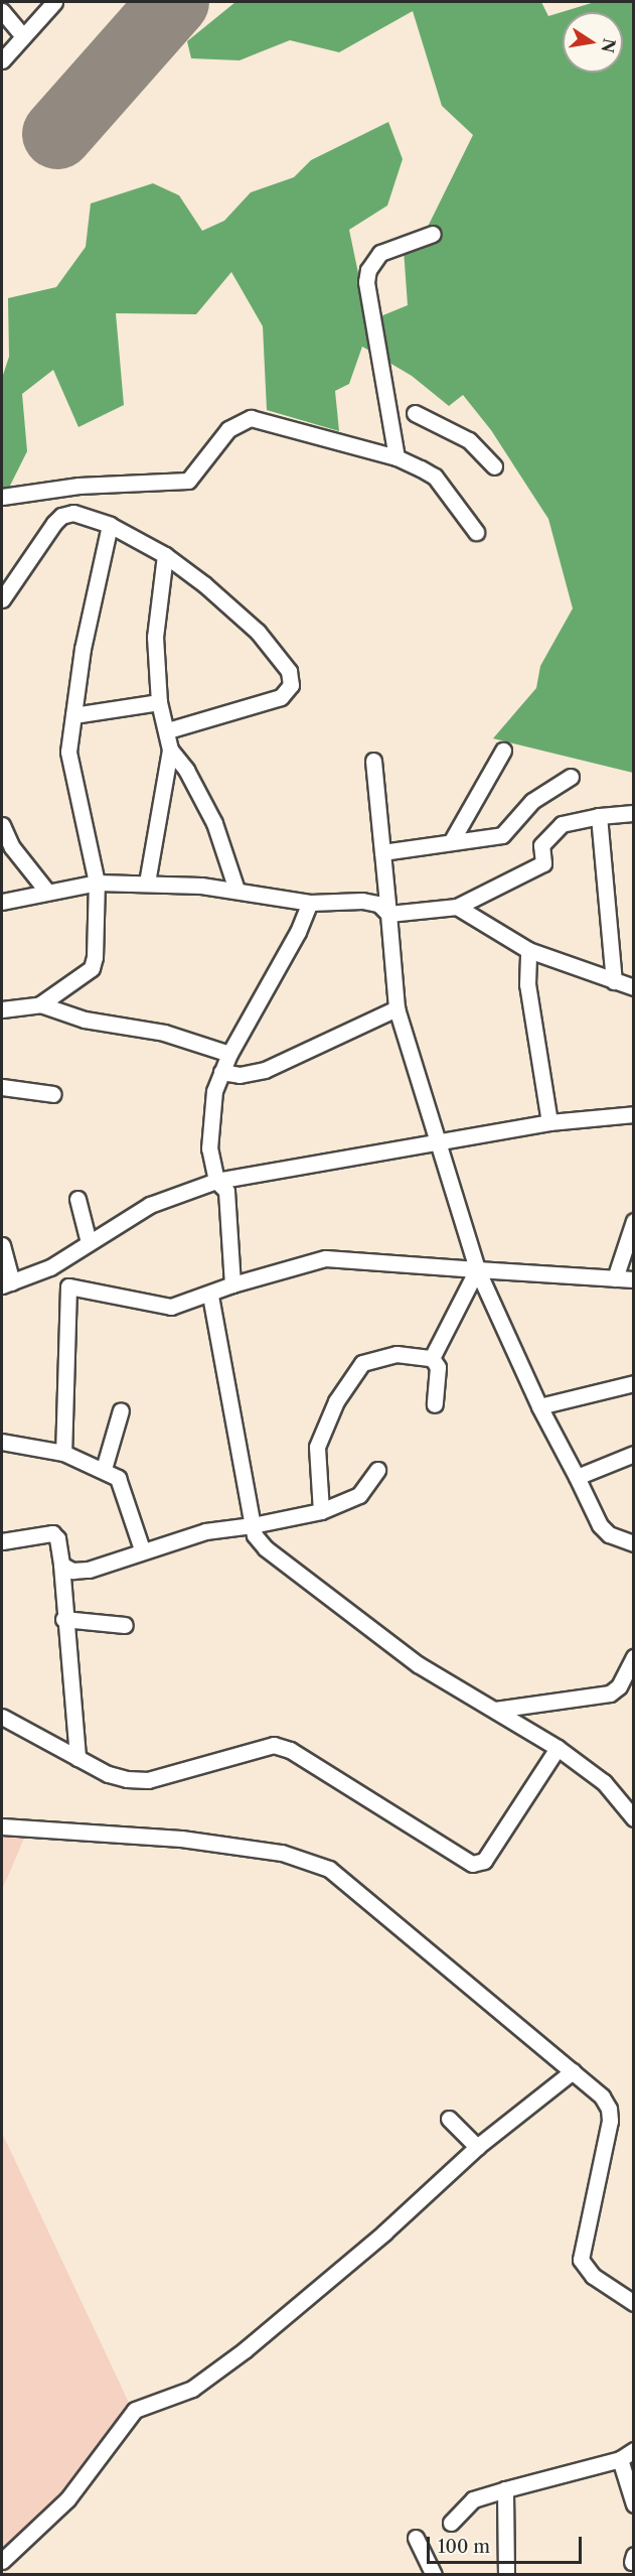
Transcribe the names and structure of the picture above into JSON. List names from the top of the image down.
{
  "scale_bar": "100 m",
  "north": "right"
}
